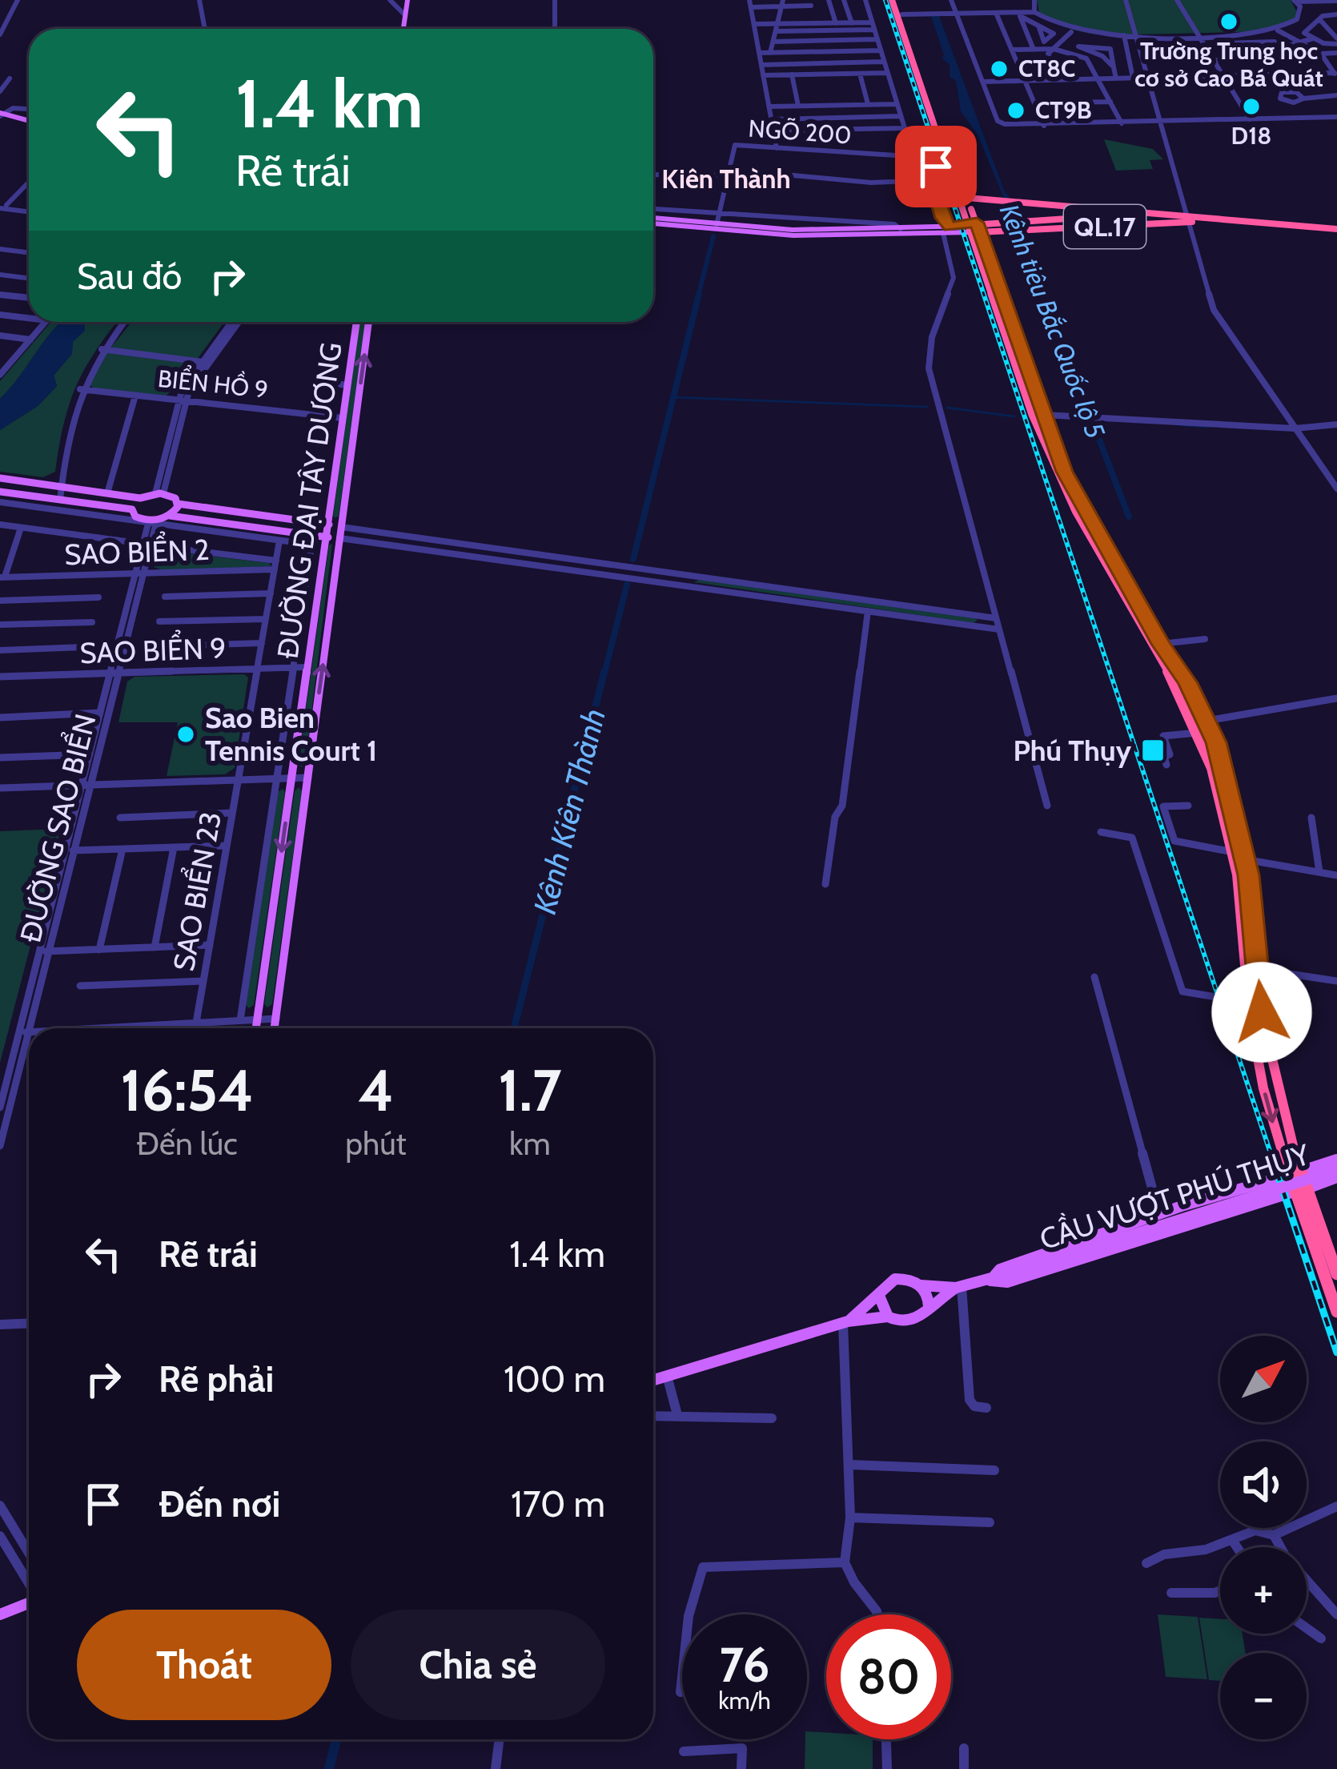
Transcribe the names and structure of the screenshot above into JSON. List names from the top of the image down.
{
  "streets": {
    "highway": ["QL.17"],
    "main road": ["ĐƯỜNG ĐẠI TÂY DƯƠNG", "CẦU VƯỢT PHÚ THỤY"],
    "street": [
      "NGÕ 200",
      "BIỂN HỒ 9",
      "SAO BIỂN 2",
      "SAO BIỂN 9",
      "ĐƯỜNG SAO BIỂN",
      "SAO BIỂN 23"
    ]
  },
  "crossings": [
    ["BIỂN HỒ 9", "ĐƯỜNG ĐẠI TÂY DƯƠNG"],
    ["ĐƯỜNG ĐẠI TÂY DƯƠNG", "SAO BIỂN 9"],
    ["SAO BIỂN 2", "ĐƯỜNG SAO BIỂN"],
    ["SAO BIỂN 2", "SAO BIỂN 23"],
    ["SAO BIỂN 9", "ĐƯỜNG SAO BIỂN"],
    ["SAO BIỂN 9", "SAO BIỂN 23"]
  ],
  "districts": ["Kiên Thành"],
  "water": ["Kênh tiêu Bắc Quốc lộ 5", "Kênh Kiên Thành"],
  "places": {
    "other": [
      "Trường Trung học cơ sở Cao Bá Quát",
      "CT8C",
      "D18",
      "CT9B",
      "Sao Bien Tennis Court 1"
    ],
    "transit": ["Phú Thụy"]
  },
  "north": "top right",
  "page": {
    "turn": ["1.4 km", "Rẽ trái"],
    "then": "Sau đó",
    "eta": [
      "16:54",
      "Đến lúc",
      "4",
      "phút",
      "1.7",
      "km"
    ],
    "list": [
      {
        "name": "Rẽ trái",
        "value": "1.4 km"
      },
      {
        "name": "Rẽ phải",
        "value": "100 m"
      },
      {
        "name": "Đến nơi",
        "value": "170 m"
      }
    ],
    "map_buttons": ["+", "−"],
    "buttons": ["Thoát", "Chia sẻ"],
    "speed": "76 km/h",
    "limit": "80"
  }
}
